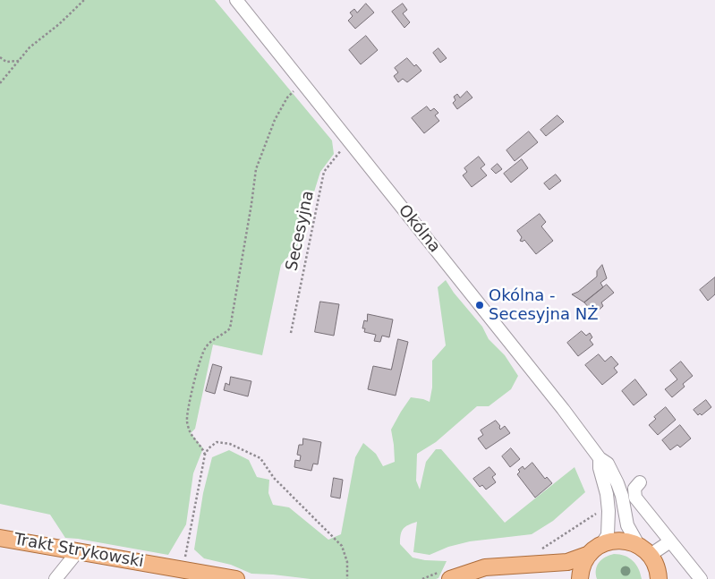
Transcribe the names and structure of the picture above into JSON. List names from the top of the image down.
{
  "streets": {
    "main road": ["Trakt Strykowski"],
    "street": ["Okólna"],
    "path": ["Secesyjna"]
  },
  "crossings": [
    ["Okólna", "Secesyjna"]
  ],
  "places": ["Okólna - Secesyjna NŻ"]
}
